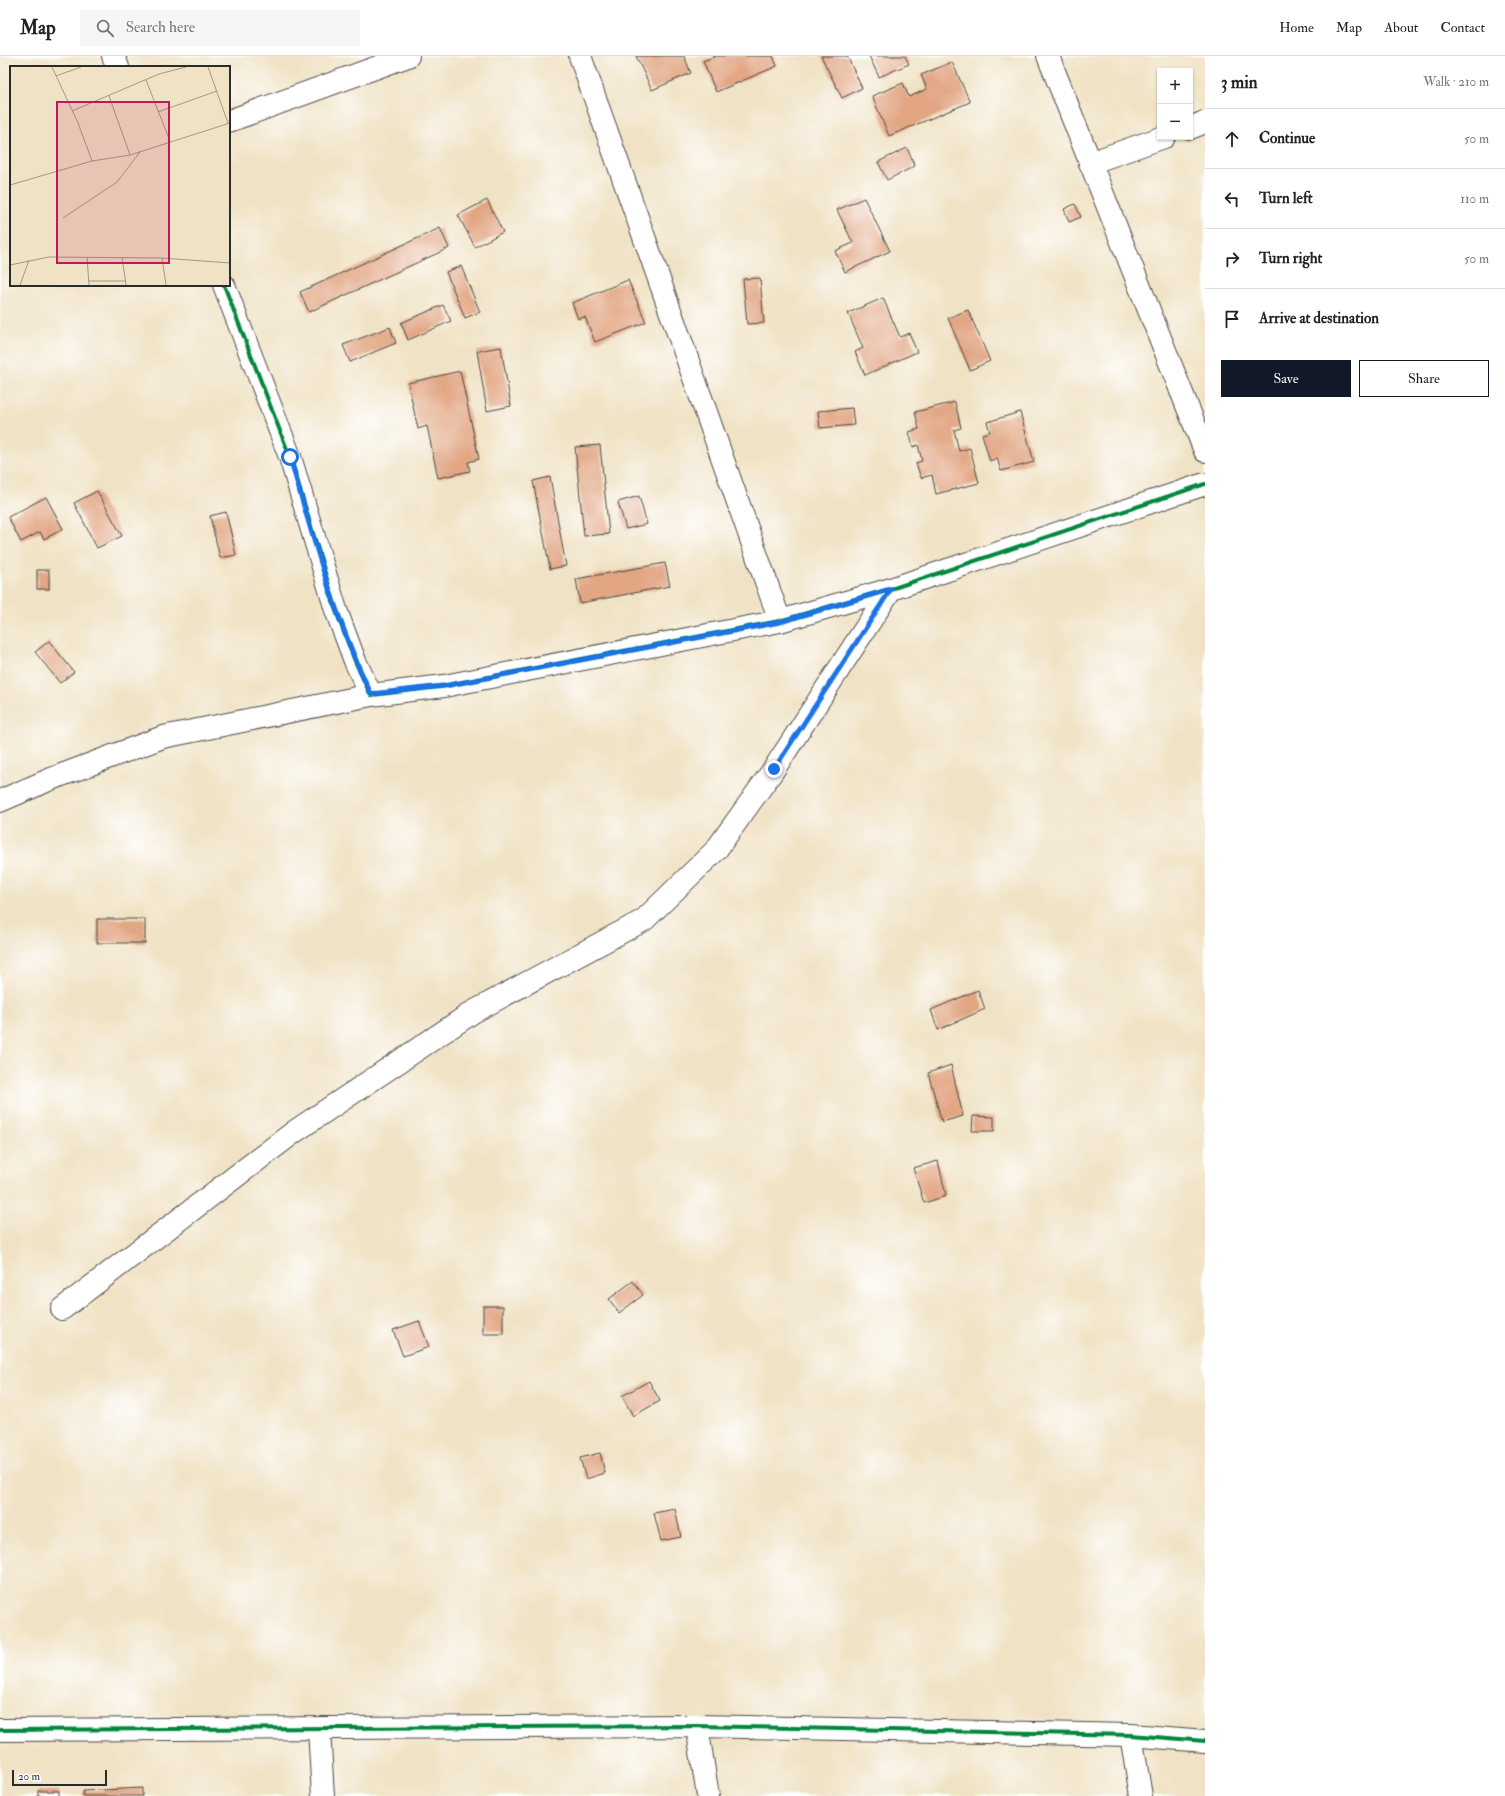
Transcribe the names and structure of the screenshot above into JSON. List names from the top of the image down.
{
  "scale_bar": "20 m",
  "page": {
    "header": "Map",
    "search": "Search here",
    "nav": [
      "Home",
      "Map",
      "About",
      "Contact"
    ],
    "heading": ["3 min", "Walk · 210 m"],
    "map_buttons": ["+", "−"],
    "list": [
      ["Continue", "50 m"],
      ["Turn left", "110 m"],
      ["Turn right", "50 m"],
      "Arrive at destination"
    ],
    "buttons": ["Save", "Share"],
    "scale": "20 m"
  }
}
